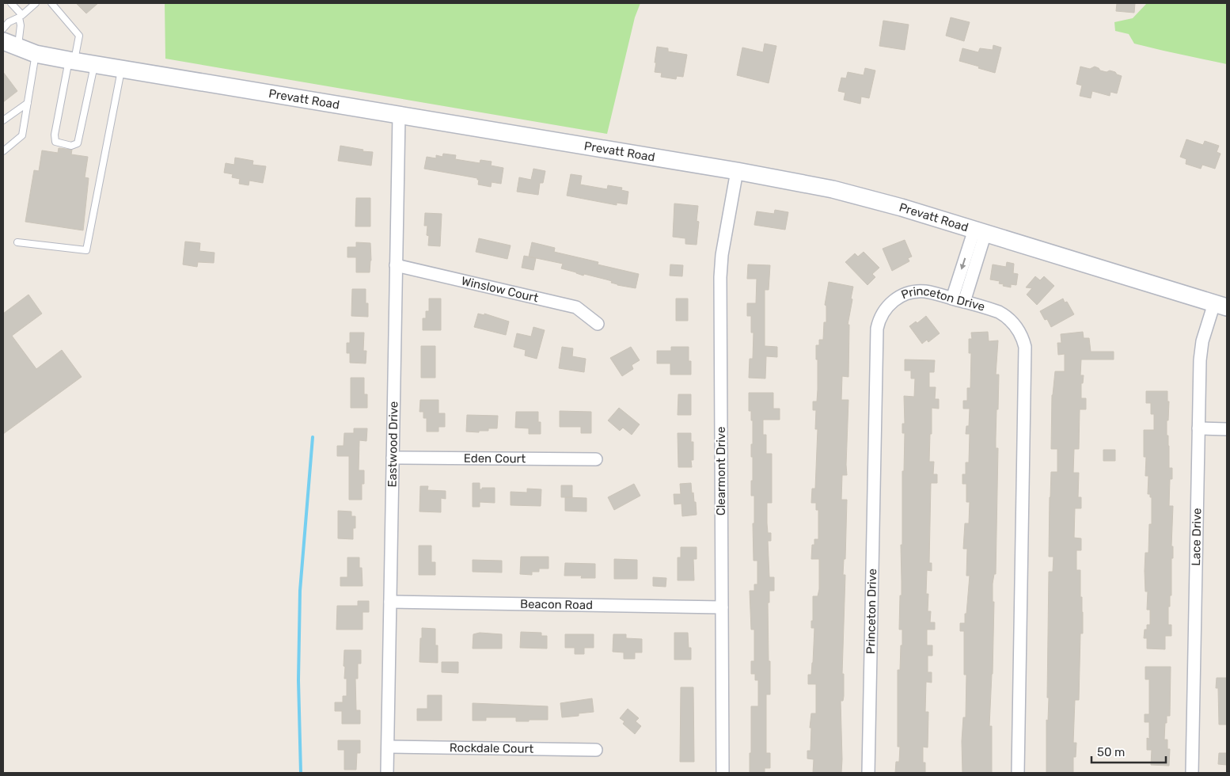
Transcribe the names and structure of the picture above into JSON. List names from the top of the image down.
{
  "streets": {
    "street": [
      "Prevatt Road",
      "Winslow Court",
      "Princeton Drive",
      "Eastwood Drive",
      "Eden Court",
      "Clearmont Drive",
      "Lace Drive",
      "Beacon Road",
      "Rockdale Court"
    ]
  },
  "crossings": [
    ["Prevatt Road", "Eastwood Drive"],
    ["Prevatt Road", "Clearmont Drive"],
    ["Prevatt Road", "Lace Drive"],
    ["Winslow Court", "Eastwood Drive"],
    ["Eastwood Drive", "Eden Court"],
    ["Eastwood Drive", "Beacon Road"],
    ["Eastwood Drive", "Rockdale Court"],
    ["Clearmont Drive", "Beacon Road"]
  ],
  "scale_bar": "50 m"
}
